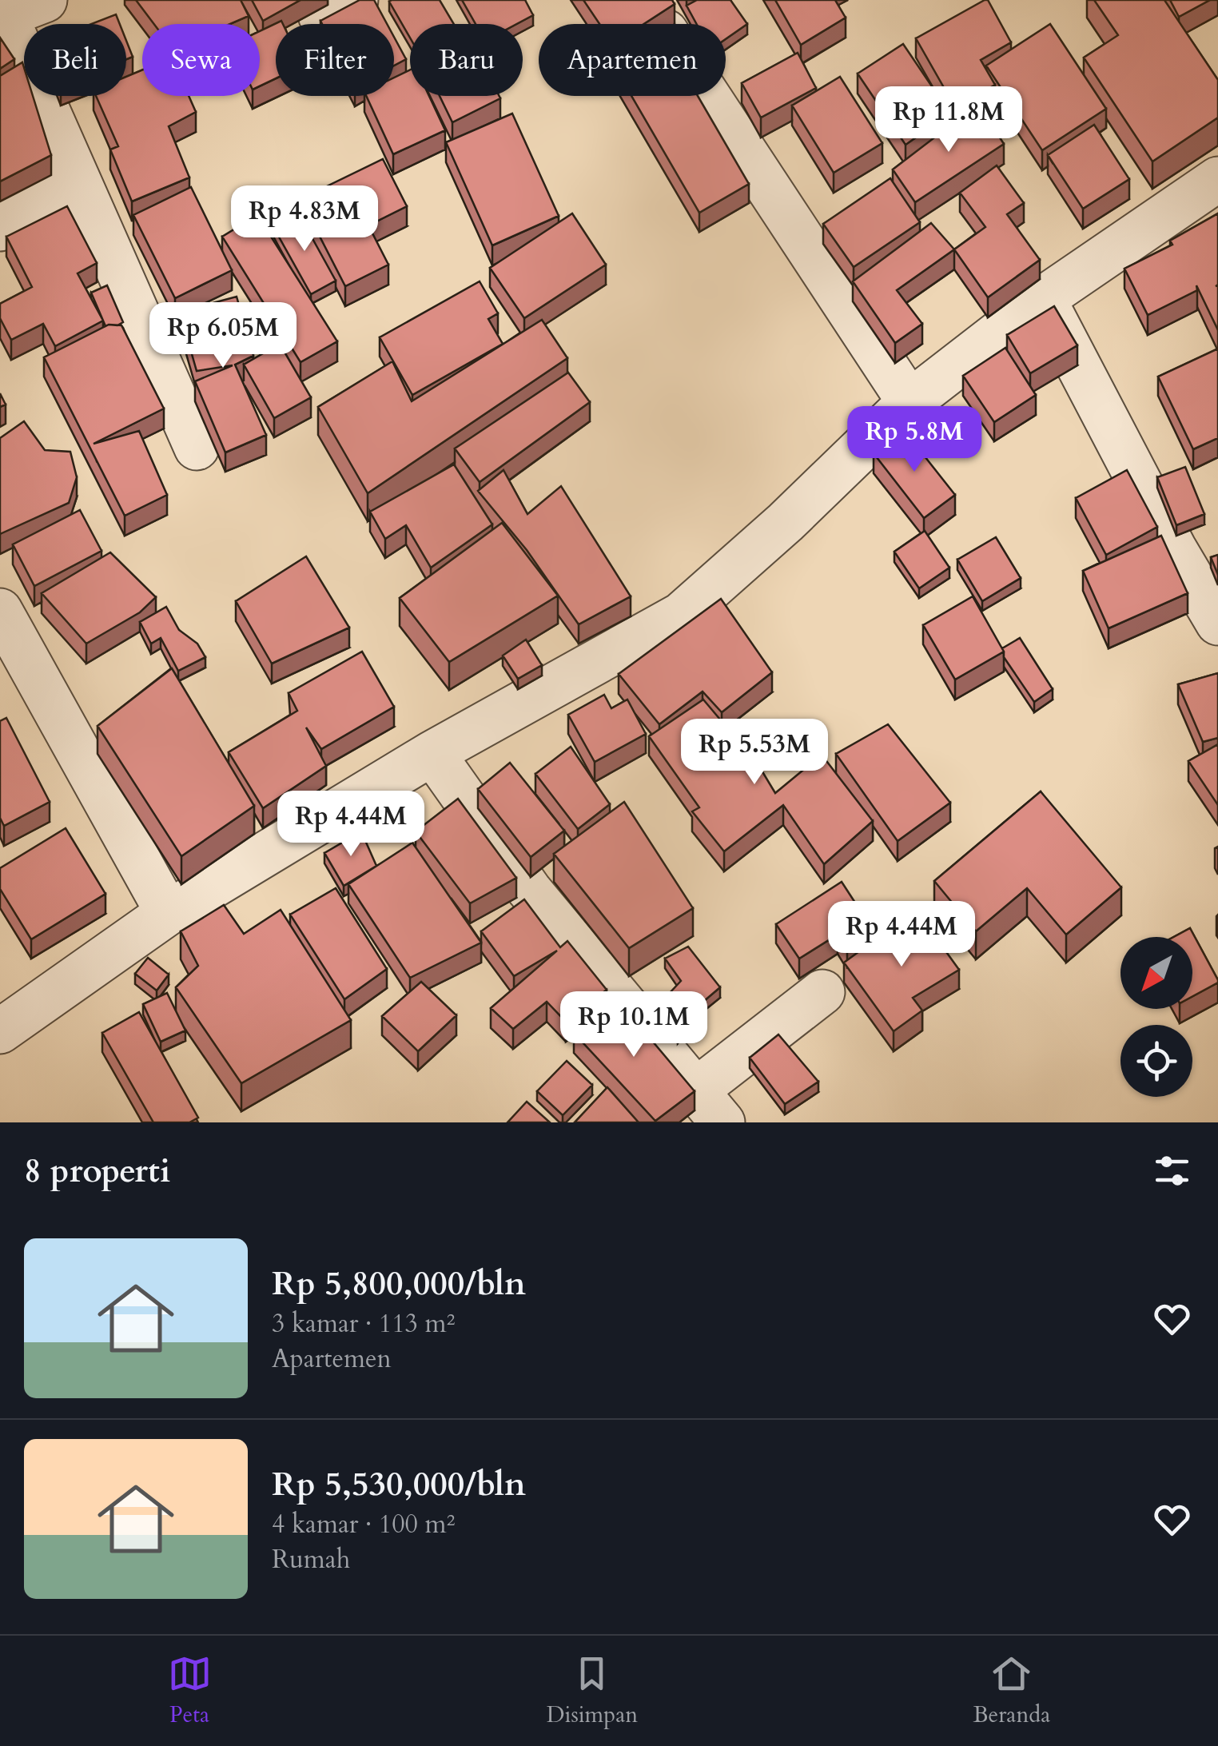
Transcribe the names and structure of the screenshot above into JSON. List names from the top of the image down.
{
  "north": "bottom left",
  "page": {
    "chip": [
      "Beli",
      "Sewa",
      "Filter",
      "Baru",
      "Apartemen"
    ],
    "price": [
      "Rp 11.8M",
      "Rp 4.83M",
      "Rp 6.05M",
      "Rp 5.8M",
      "Rp 5.53M",
      "Rp 4.44M",
      "Rp 4.44M",
      "Rp 10.1M"
    ],
    "heading": "8 properti",
    "list": [
      {
        "name": "Rp 5,800,000/bln",
        "note": "3 kamar · 113 m² · Apartemen"
      },
      {
        "name": "Rp 5,530,000/bln",
        "note": "4 kamar · 100 m² · Rumah"
      }
    ],
    "tabs": ["Peta", "Disimpan", "Beranda"]
  }
}
